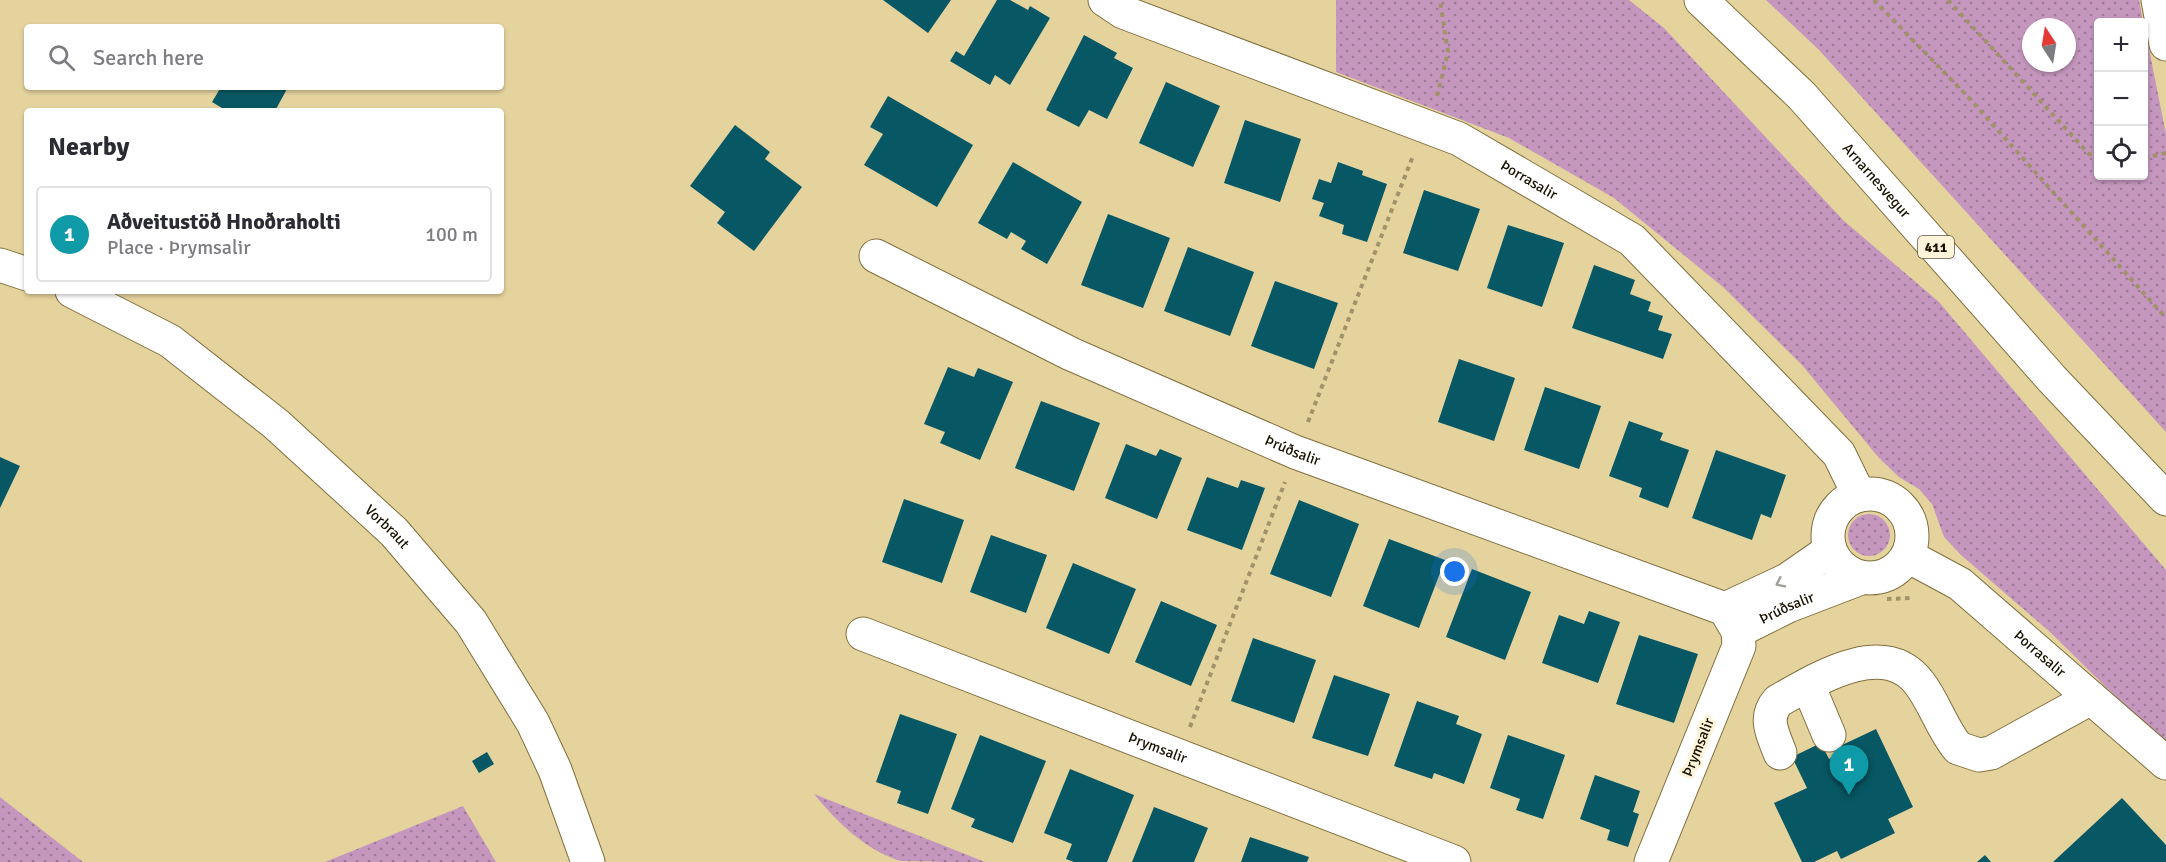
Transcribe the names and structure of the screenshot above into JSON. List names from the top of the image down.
{
  "streets": {
    "street": [
      "Arnarnesvegur",
      "Þorrasalir",
      "411",
      "Þrúðsalir",
      "Vorbraut",
      "Þrymsalir"
    ]
  },
  "crossings": [
    ["Þorrasalir", "Þrúðsalir"],
    ["Þrúðsalir", "Þrymsalir"]
  ],
  "north": "top",
  "page": {
    "map_buttons": ["+", "−"],
    "search": "Search here",
    "heading": "Nearby",
    "list": [
      {
        "mark": "1",
        "name": "Aðveitustöð Hnoðraholti",
        "note": "Place · Þrymsalir",
        "value": "100 m"
      }
    ],
    "pins": "1"
  }
}
